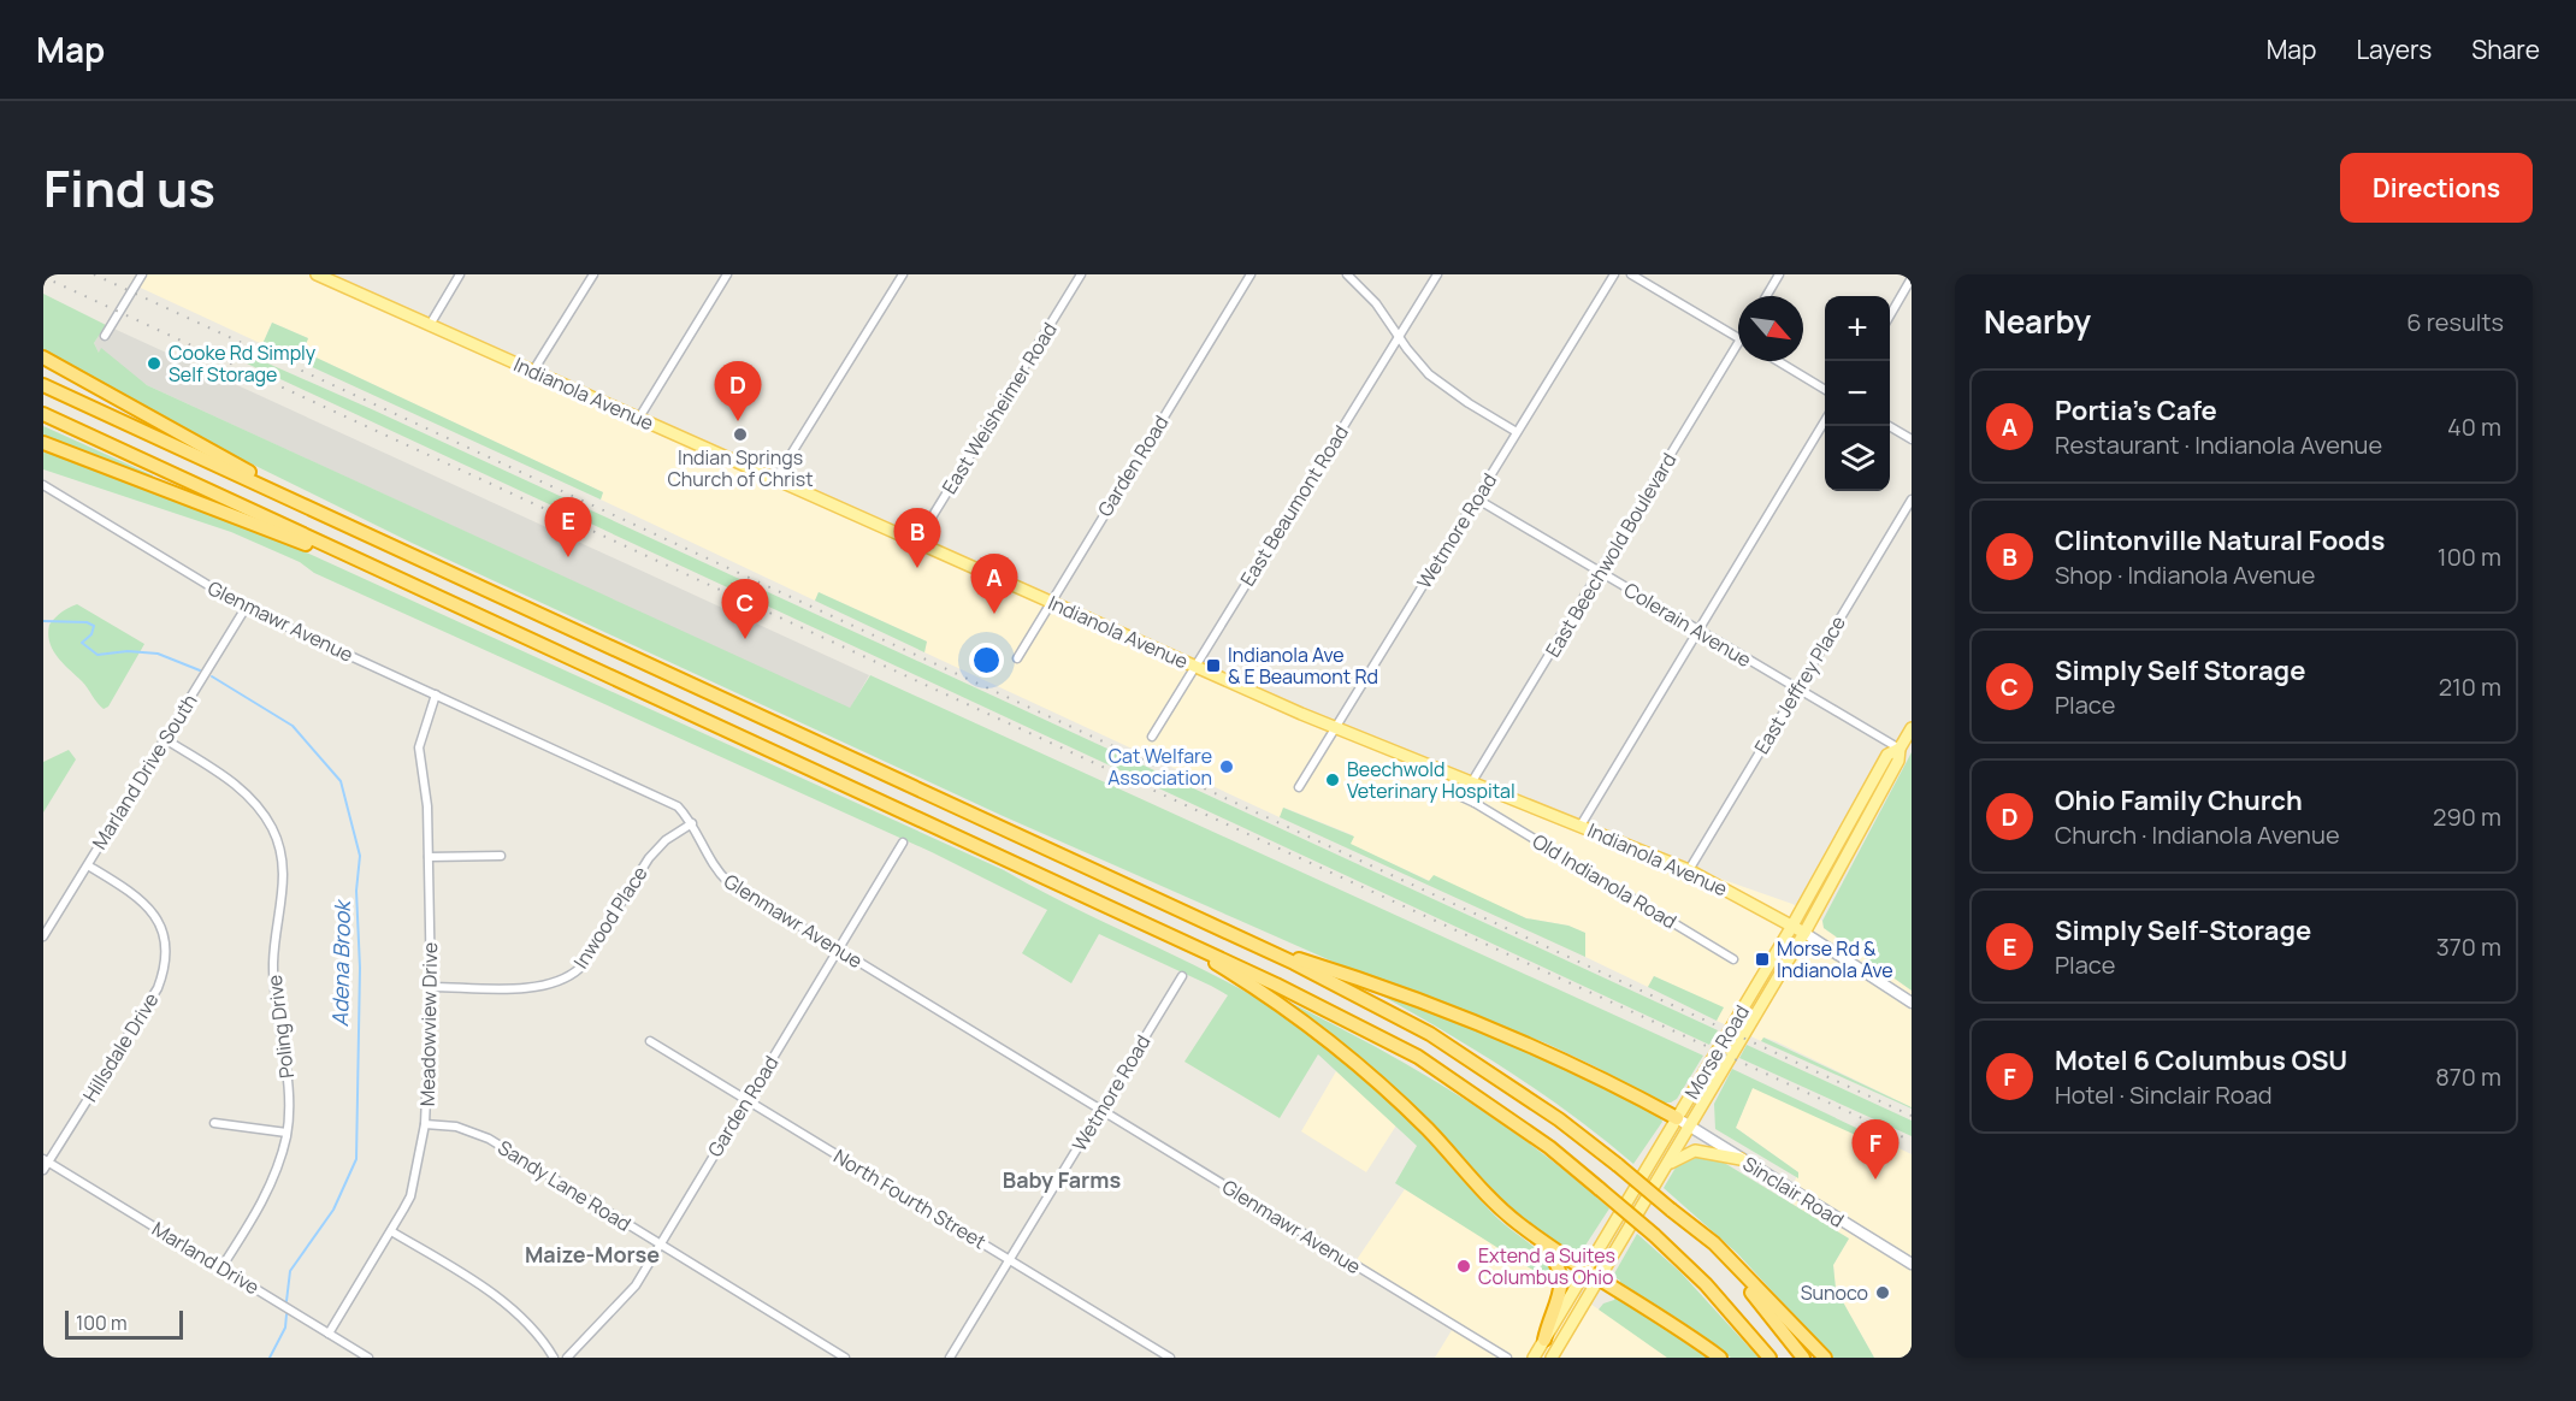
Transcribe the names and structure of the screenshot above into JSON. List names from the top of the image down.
{
  "streets": {
    "main road": ["Indianola Avenue", "Morse Road", "Sinclair Road"],
    "street": [
      "East Weisheimer Road",
      "Garden Road",
      "East Beaumont Road",
      "Wetmore Road",
      "East Beechwold Boulevard",
      "Glenmawr Avenue",
      "Colerain Avenue",
      "East Jeffrey Place",
      "Marland Drive South",
      "Old Indianola Road",
      "Inwood Place",
      "Meadowview Drive",
      "Poling Drive",
      "Hillsdale Drive",
      "Sandy Lane Road",
      "North Fourth Street",
      "Marland Drive"
    ]
  },
  "crossings": [
    ["Indianola Avenue", "East Weisheimer Road"],
    ["Indianola Avenue", "Garden Road"],
    ["Indianola Avenue", "East Beaumont Road"],
    ["Indianola Avenue", "Wetmore Road"],
    ["Indianola Avenue", "East Beechwold Boulevard"],
    ["Indianola Avenue", "East Jeffrey Place"],
    ["Indianola Avenue", "Morse Road"],
    ["Garden Road", "Glenmawr Avenue"],
    ["Garden Road", "Sandy Lane Road"],
    ["Garden Road", "North Fourth Street"],
    ["Wetmore Road", "Glenmawr Avenue"],
    ["Wetmore Road", "Colerain Avenue"],
    ["Wetmore Road", "North Fourth Street"],
    ["East Beechwold Boulevard", "Colerain Avenue"],
    ["Glenmawr Avenue", "Marland Drive South"],
    ["Glenmawr Avenue", "Inwood Place"],
    ["Glenmawr Avenue", "Meadowview Drive"],
    ["Colerain Avenue", "East Jeffrey Place"],
    ["Colerain Avenue", "Morse Road"],
    ["Marland Drive South", "Poling Drive"],
    ["Marland Drive South", "Hillsdale Drive"],
    ["Inwood Place", "Meadowview Drive"],
    ["Meadowview Drive", "Sandy Lane Road"],
    ["Meadowview Drive", "Marland Drive"],
    ["Poling Drive", "Marland Drive"],
    ["Hillsdale Drive", "Marland Drive"],
    ["Morse Road", "Sinclair Road"]
  ],
  "districts": ["Baby Farms", "Maize-Morse"],
  "water": ["Adena Brook"],
  "places": {
    "other": [
      "Cooke Rd Simply Self Storage",
      "Indian Springs Church of Christ",
      "Cat Welfare Association",
      "Beechwold Veterinary Hospital",
      "Extend a Suites Columbus Ohio",
      "Sunoco"
    ],
    "transit": ["Indianola Ave & E Beaumont Rd", "Morse Rd & Indianola Ave"]
  },
  "scale_bar": "100 m",
  "north": "bottom right",
  "page": {
    "header": "Map",
    "nav": ["Map", "Layers", "Share"],
    "title": "Find us",
    "buttons": "Directions",
    "heading": ["Nearby", "6 results"],
    "map_buttons": ["+", "−"],
    "pins": [
      "D",
      "E",
      "B",
      "A",
      "C",
      "F"
    ],
    "list": [
      {
        "mark": "A",
        "name": "Portia's Cafe",
        "note": "Restaurant · Indianola Avenue",
        "value": "40 m"
      },
      {
        "mark": "B",
        "name": "Clintonville Natural Foods",
        "note": "Shop · Indianola Avenue",
        "value": "100 m"
      },
      {
        "mark": "C",
        "name": "Simply Self Storage",
        "note": "Place",
        "value": "210 m"
      },
      {
        "mark": "D",
        "name": "Ohio Family Church",
        "note": "Church · Indianola Avenue",
        "value": "290 m"
      },
      {
        "mark": "E",
        "name": "Simply Self-Storage",
        "note": "Place",
        "value": "370 m"
      },
      {
        "mark": "F",
        "name": "Motel 6 Columbus OSU",
        "note": "Hotel · Sinclair Road",
        "value": "870 m"
      }
    ],
    "scale": "100 m"
  }
}
